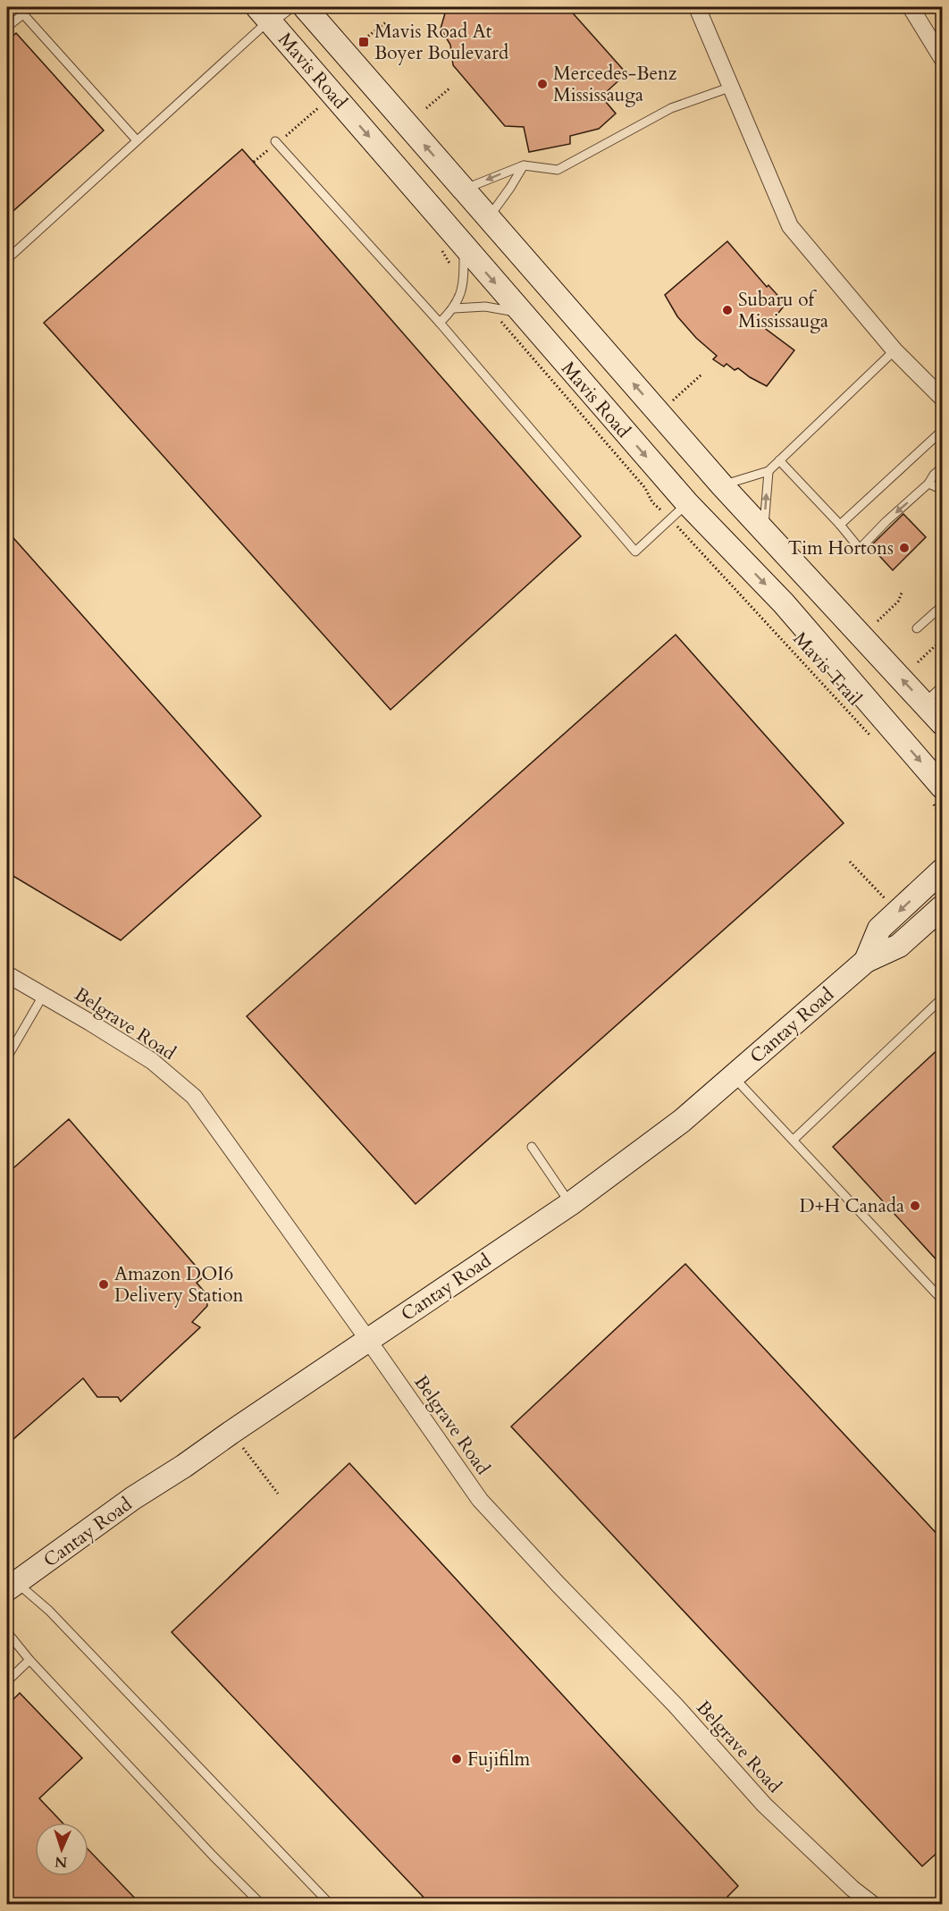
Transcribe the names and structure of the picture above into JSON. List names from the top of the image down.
{
  "streets": {
    "main road": ["Mavis Road", "Cantay Road"],
    "street": ["Belgrave Road"],
    "path": ["Mavis Trail"]
  },
  "crossings": [
    ["Belgrave Road", "Cantay Road"]
  ],
  "places": {
    "transit": ["Mavis Road At Boyer Boulevard"],
    "other": [
      "Mercedes-Benz Mississauga",
      "Subaru of Mississauga",
      "Tim Hortons",
      "D+H Canada",
      "Amazon DOI6 Delivery Station",
      "Fujifilm"
    ]
  },
  "north": "bottom"
}
